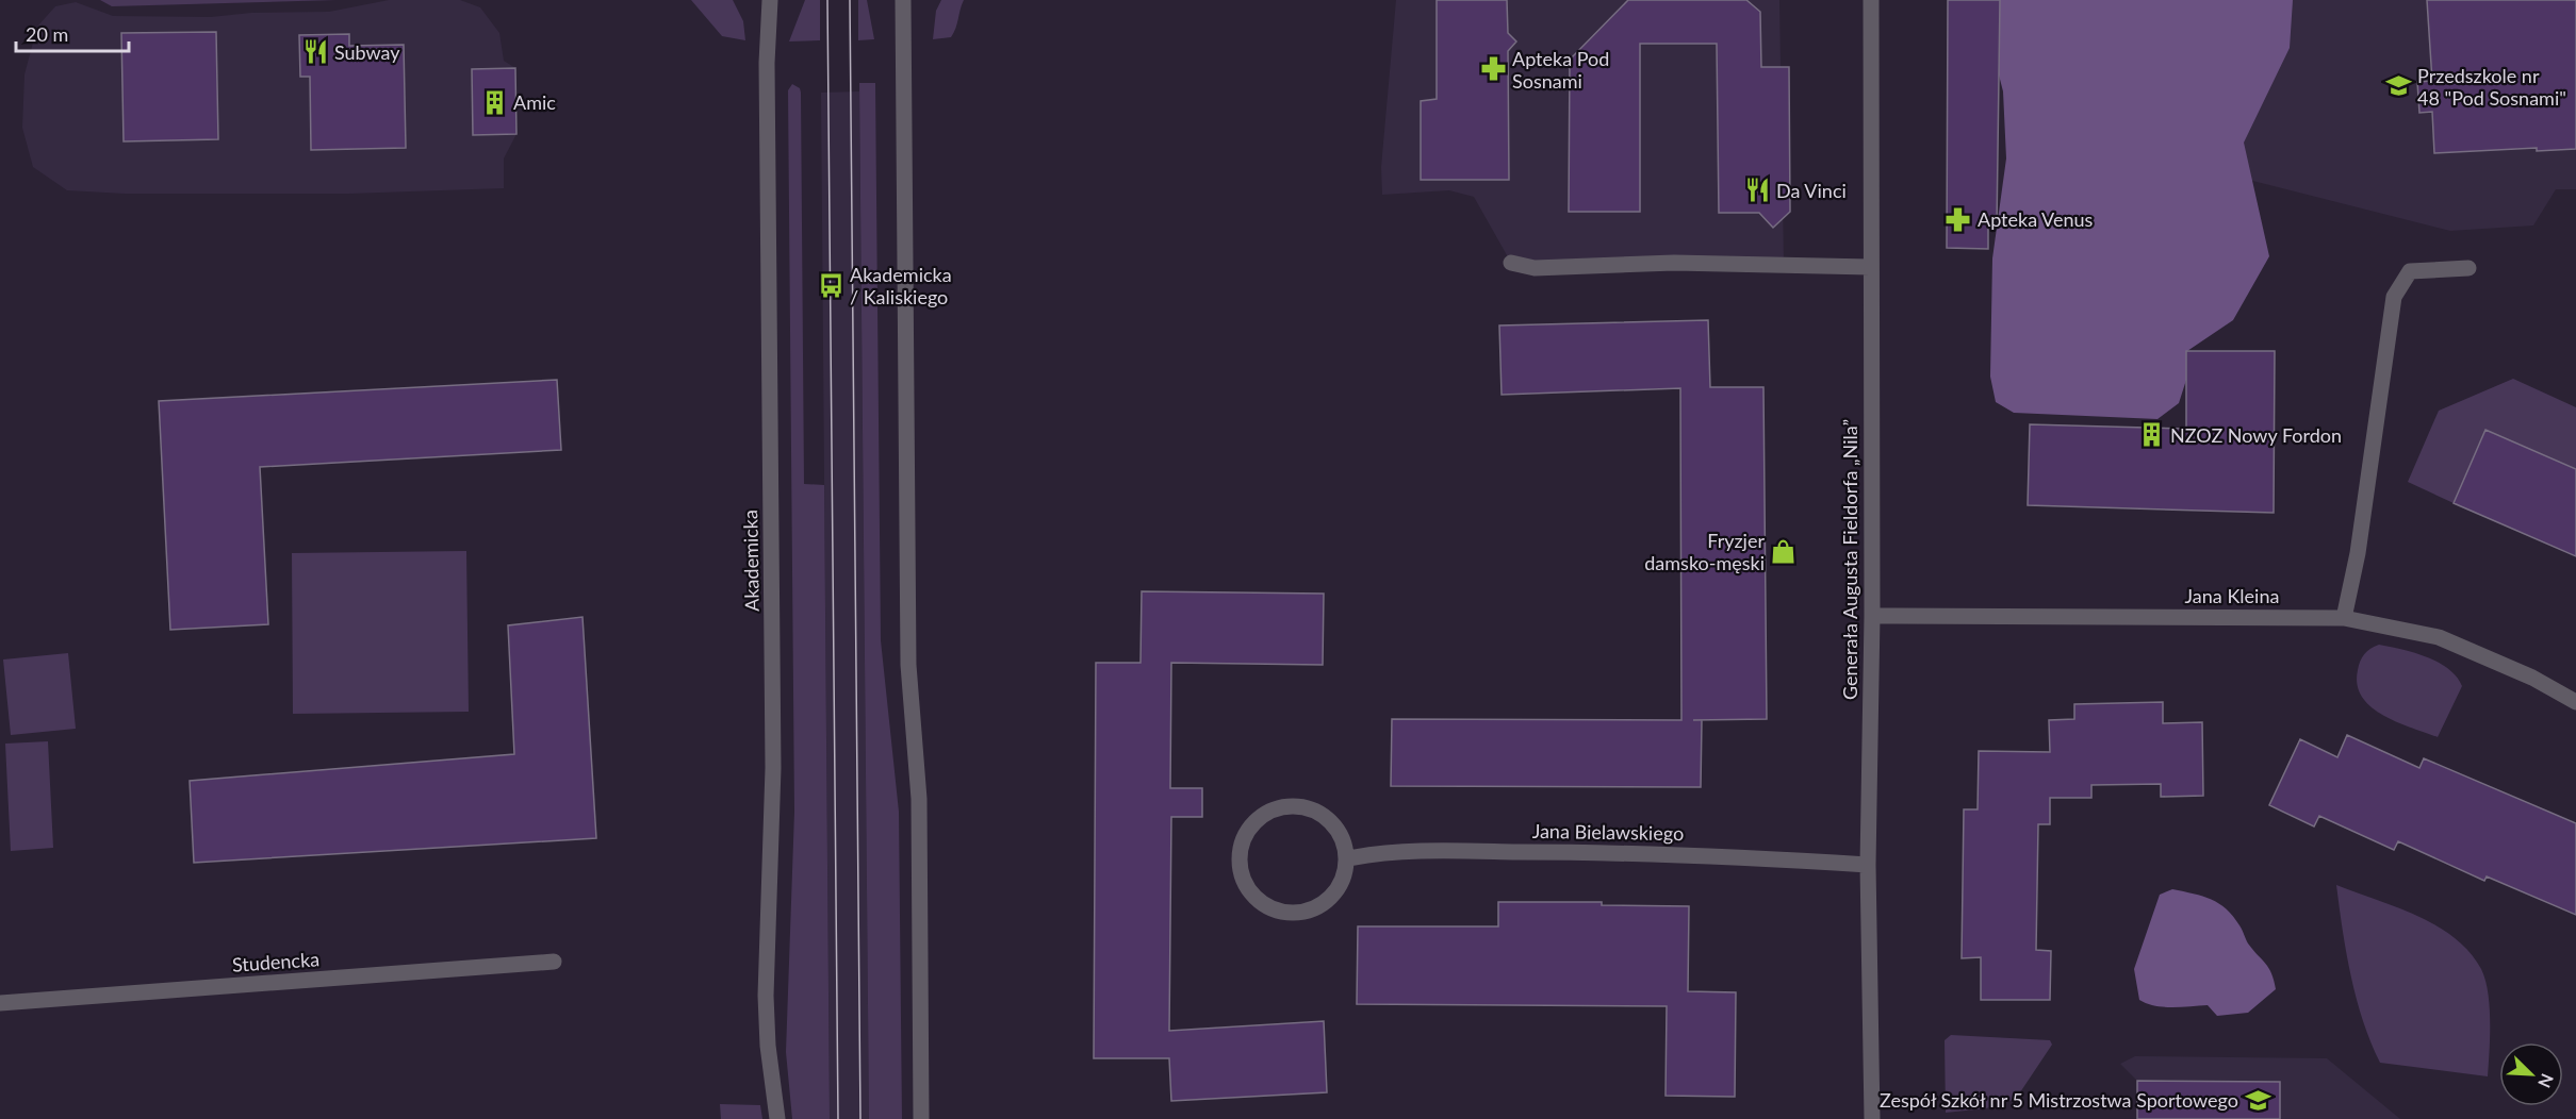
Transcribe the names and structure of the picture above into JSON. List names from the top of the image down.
{
  "streets": {
    "street": [
      "Generała Augusta Fieldorfa „Nila”",
      "Akademicka",
      "Jana Kleina",
      "Jana Bielawskiego",
      "Studencka"
    ]
  },
  "crossings": [
    ["Generała Augusta Fieldorfa „Nila”", "Jana Kleina"],
    ["Generała Augusta Fieldorfa „Nila”", "Jana Bielawskiego"]
  ],
  "places": {
    "restaurant": ["Subway", "Da Vinci"],
    "pharmacy": ["Apteka Pod Sosnami", "Apteka Venus"],
    "school or university": ["Przedszkole nr 48 \"Pod Sosnami\"", "Zespół Szkół nr 5 Mistrzostwa Sportowego"],
    "building": ["Amic", "NZOZ Nowy Fordon"],
    "bus stop": ["Akademicka / Kaliskiego"],
    "shop": ["Fryzjer damsko-męski"]
  },
  "scale_bar": "20 m",
  "north": "bottom right"
}
